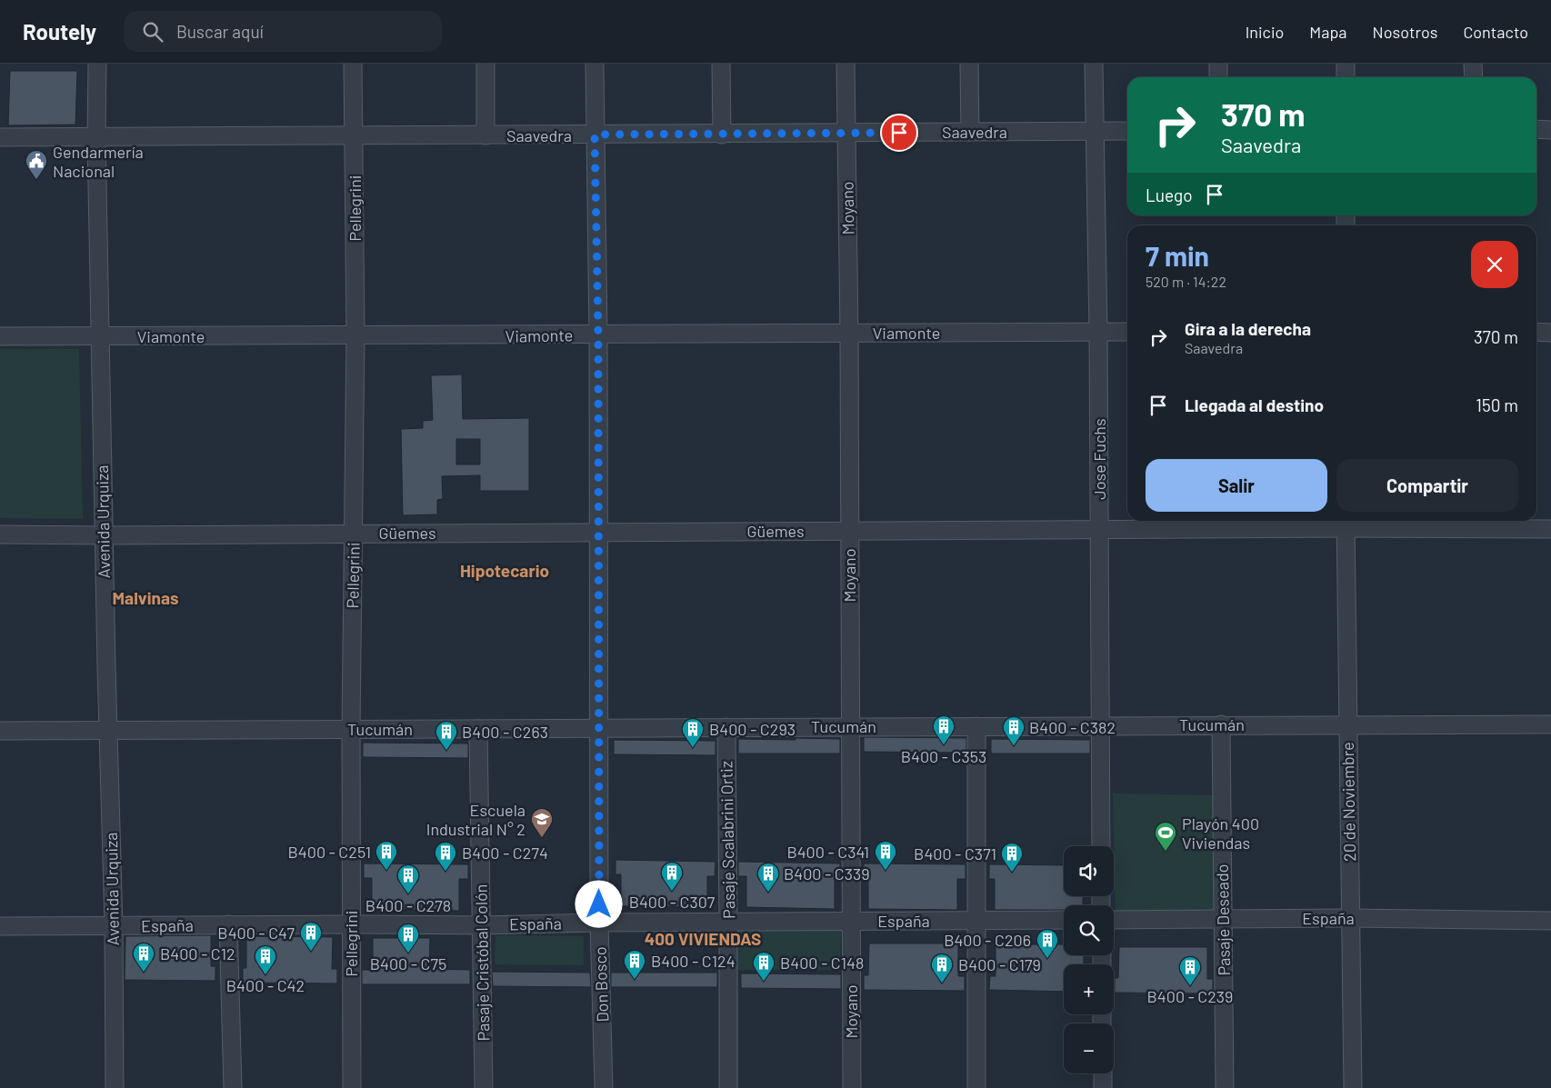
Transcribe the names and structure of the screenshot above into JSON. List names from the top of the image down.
{
  "streets": {
    "street": [
      "Saavedra",
      "Pellegrini",
      "Moyano",
      "Viamonte",
      "Jose Fuchs",
      "Avenida Urquiza",
      "Güemes",
      "Tucumán",
      "20 de Noviembre",
      "Pasaje Scalabrini Ortiz",
      "España",
      "Pasaje Deseado",
      "Pasaje Cristóbal Colón",
      "Don Bosco"
    ]
  },
  "crossings": [
    ["Saavedra", "Pellegrini"],
    ["Saavedra", "Moyano"],
    ["Saavedra", "Jose Fuchs"],
    ["Saavedra", "Avenida Urquiza"],
    ["Saavedra", "Don Bosco"],
    ["Pellegrini", "Viamonte"],
    ["Pellegrini", "Güemes"],
    ["Pellegrini", "Tucumán"],
    ["Pellegrini", "España"],
    ["Moyano", "Viamonte"],
    ["Moyano", "Güemes"],
    ["Moyano", "Tucumán"],
    ["Moyano", "España"],
    ["Viamonte", "Jose Fuchs"],
    ["Viamonte", "Avenida Urquiza"],
    ["Viamonte", "Don Bosco"],
    ["Jose Fuchs", "Güemes"],
    ["Jose Fuchs", "Tucumán"],
    ["Avenida Urquiza", "Güemes"],
    ["Avenida Urquiza", "Tucumán"],
    ["Avenida Urquiza", "España"],
    ["Güemes", "20 de Noviembre"],
    ["Güemes", "Don Bosco"],
    ["Tucumán", "20 de Noviembre"],
    ["Tucumán", "Pasaje Scalabrini Ortiz"],
    ["Tucumán", "Pasaje Deseado"],
    ["Tucumán", "Pasaje Cristóbal Colón"],
    ["Tucumán", "Don Bosco"],
    ["20 de Noviembre", "España"],
    ["Pasaje Scalabrini Ortiz", "España"],
    ["España", "Pasaje Deseado"],
    ["España", "Pasaje Cristóbal Colón"],
    ["España", "Don Bosco"]
  ],
  "districts": ["Hipotecario", "Malvinas", "400 VIVIENDAS"],
  "places": {
    "public building": ["Gendarmería Nacional"],
    "building": [
      "B400 - C353",
      "B400 - C382",
      "B400 - C293",
      "B400 - C263",
      "B400 - C251",
      "B400 - C341",
      "B400 - C274",
      "B400 - C371",
      "B400 - C307",
      "B400 - C339",
      "B400 - C278",
      "B400 - C47",
      "B400 - C75",
      "B400 - C206",
      "B400 - C12",
      "B400 - C42",
      "B400 - C124",
      "B400 - C148",
      "B400 - C179",
      "B400 - C239"
    ],
    "school or university": ["Escuela Industrial N° 2"],
    "sports": ["Playón 400 Viviendas"]
  },
  "page": {
    "header": "Routely",
    "search": "Buscar aquí",
    "nav": [
      "Inicio",
      "Mapa",
      "Nosotros",
      "Contacto"
    ],
    "turn": ["370 m", "Saavedra"],
    "then": "Luego",
    "heading": ["7 min", "520 m · 14:22"],
    "list": [
      {
        "name": "Gira a la derecha",
        "note": "Saavedra",
        "value": "370 m"
      },
      {
        "name": "Llegada al destino",
        "value": "150 m"
      }
    ],
    "buttons": ["Salir", "Compartir"],
    "map_buttons": ["+", "−"]
  }
}
